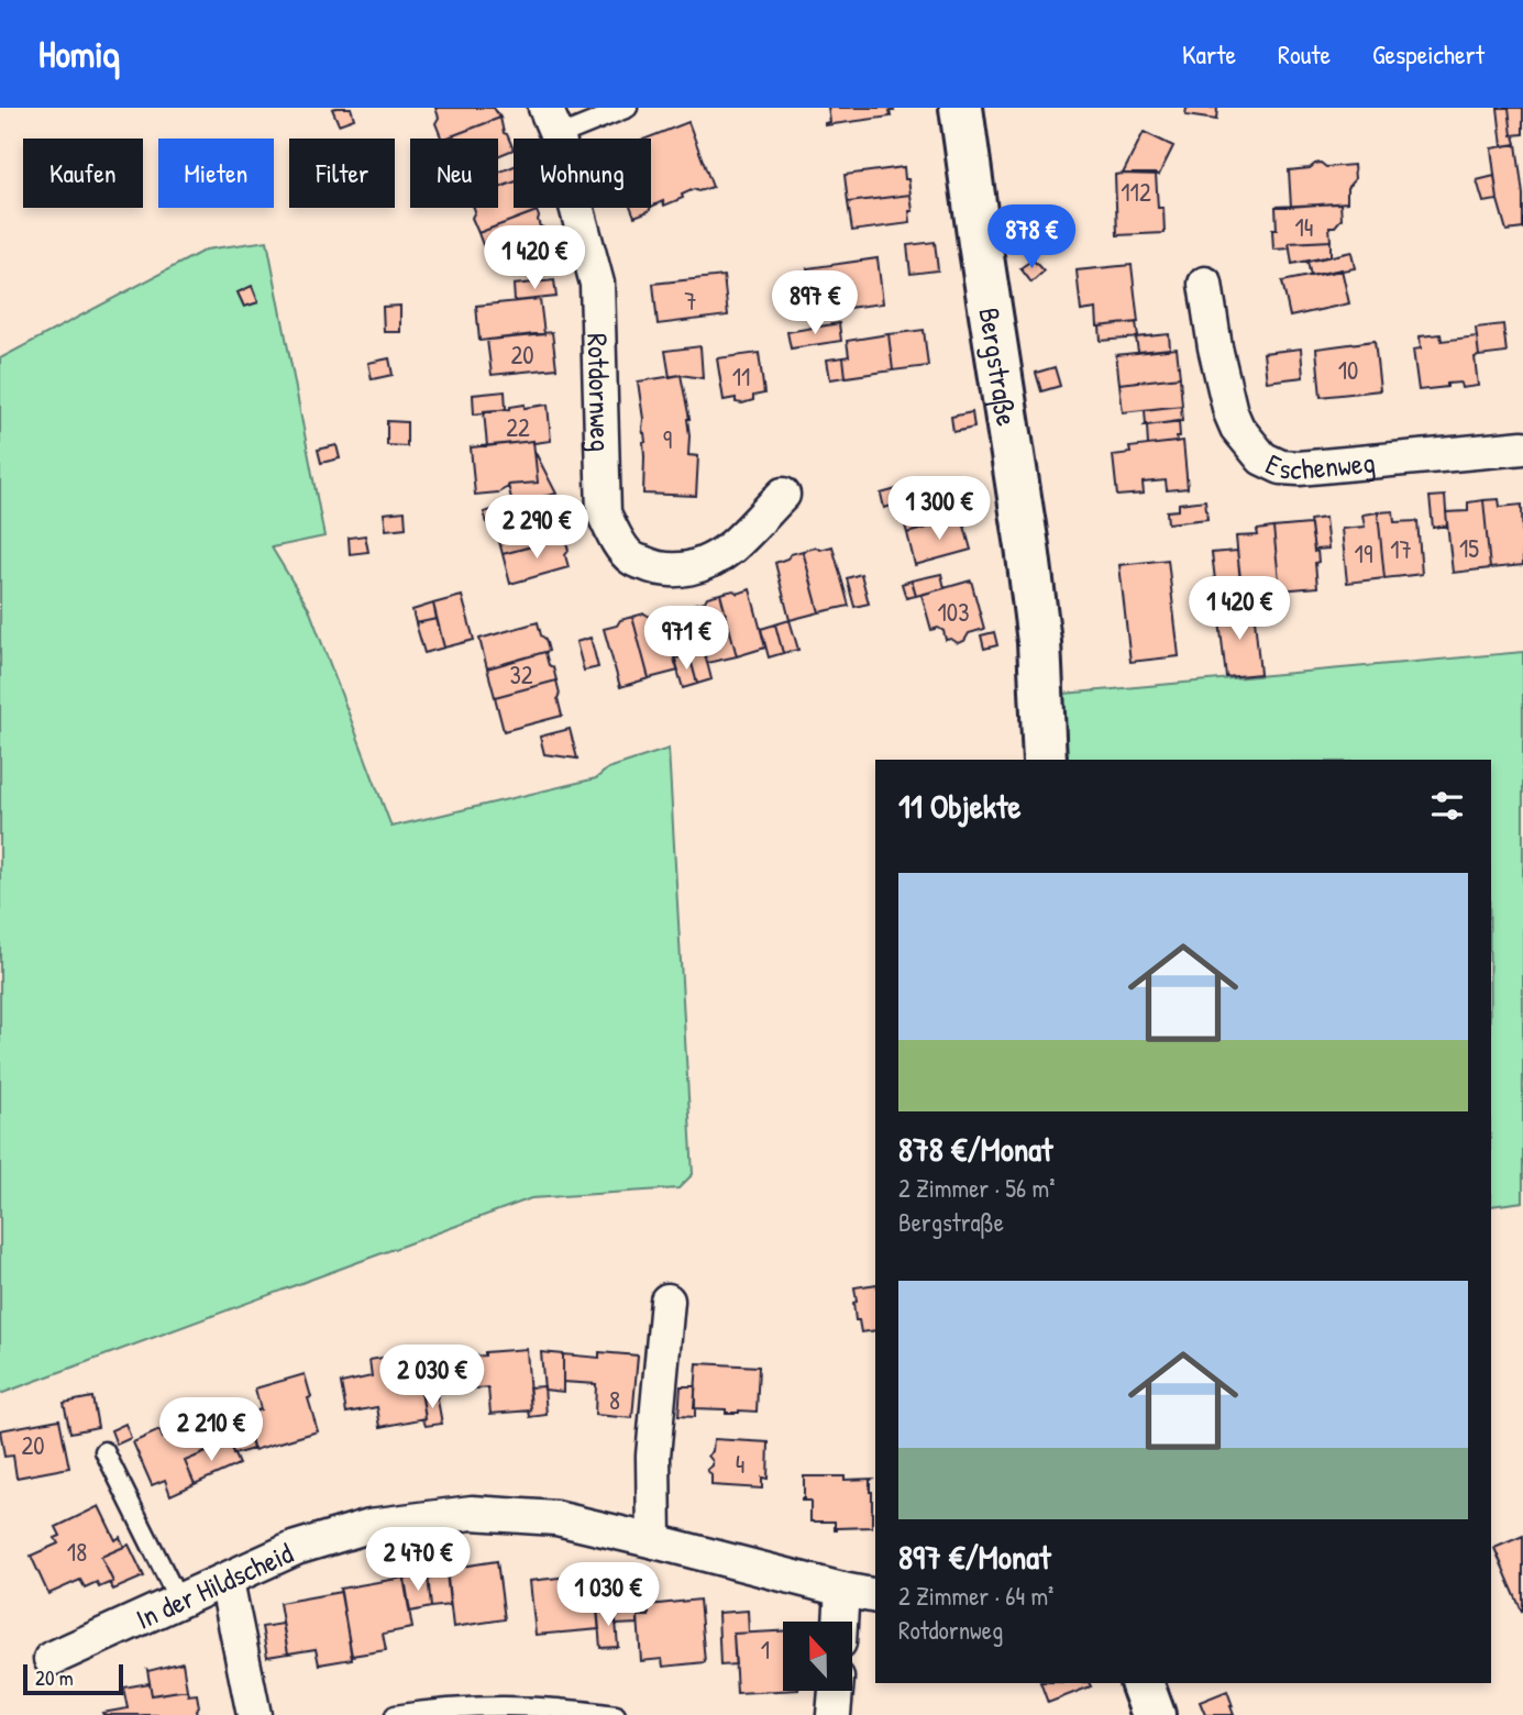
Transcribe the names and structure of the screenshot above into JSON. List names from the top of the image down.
{
  "streets": {
    "street": [
      "Bergstraße",
      "Rotdornweg",
      "Eschenweg",
      "In der Hildscheid"
    ]
  },
  "house_numbers": [
    "112",
    "14",
    "7",
    "20",
    "10",
    "11",
    "22",
    "9",
    "15",
    "17",
    "19",
    "103",
    "32",
    "8",
    "20",
    "4",
    "18",
    "1"
  ],
  "scale_bar": "20 m",
  "north": "top",
  "page": {
    "header": "Homiq",
    "nav": ["Karte", "Route", "Gespeichert"],
    "chip": [
      "Kaufen",
      "Mieten",
      "Filter",
      "Neu",
      "Wohnung"
    ],
    "price": [
      "878 €",
      "1 420 €",
      "897 €",
      "1 300 €",
      "2 290 €",
      "1 420 €",
      "971 €",
      "2 030 €",
      "2 210 €",
      "2 470 €",
      "1 030 €"
    ],
    "heading": "11 Objekte",
    "list": [
      {
        "name": "878 €/Monat",
        "note": "2 Zimmer · 56 m² · Bergstraße"
      },
      {
        "name": "897 €/Monat",
        "note": "2 Zimmer · 64 m² · Rotdornweg"
      }
    ],
    "scale": "20 m"
  }
}
